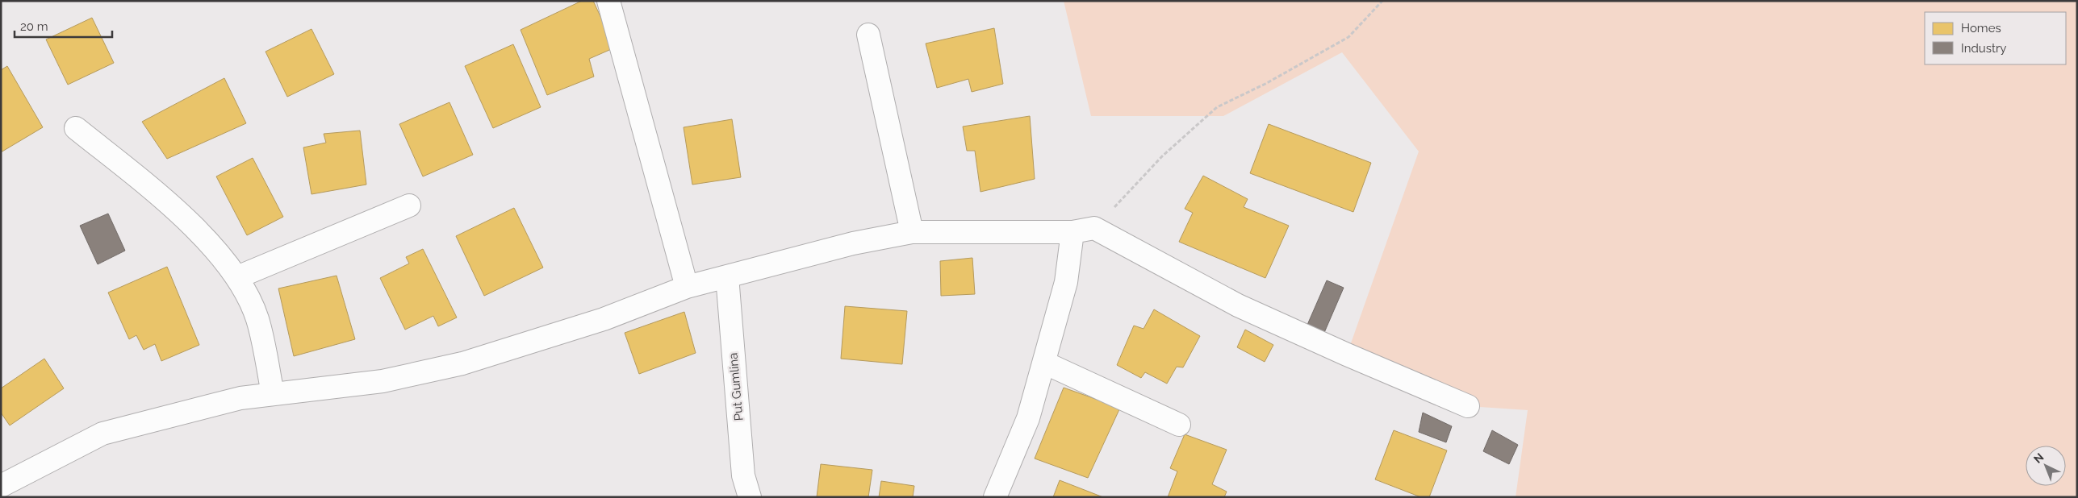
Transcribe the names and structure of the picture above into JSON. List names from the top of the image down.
{
  "streets": {
    "street": ["Put Gumlina"]
  },
  "legend": ["Homes", "Industry"],
  "scale_bar": "20 m",
  "north": "top left"
}
